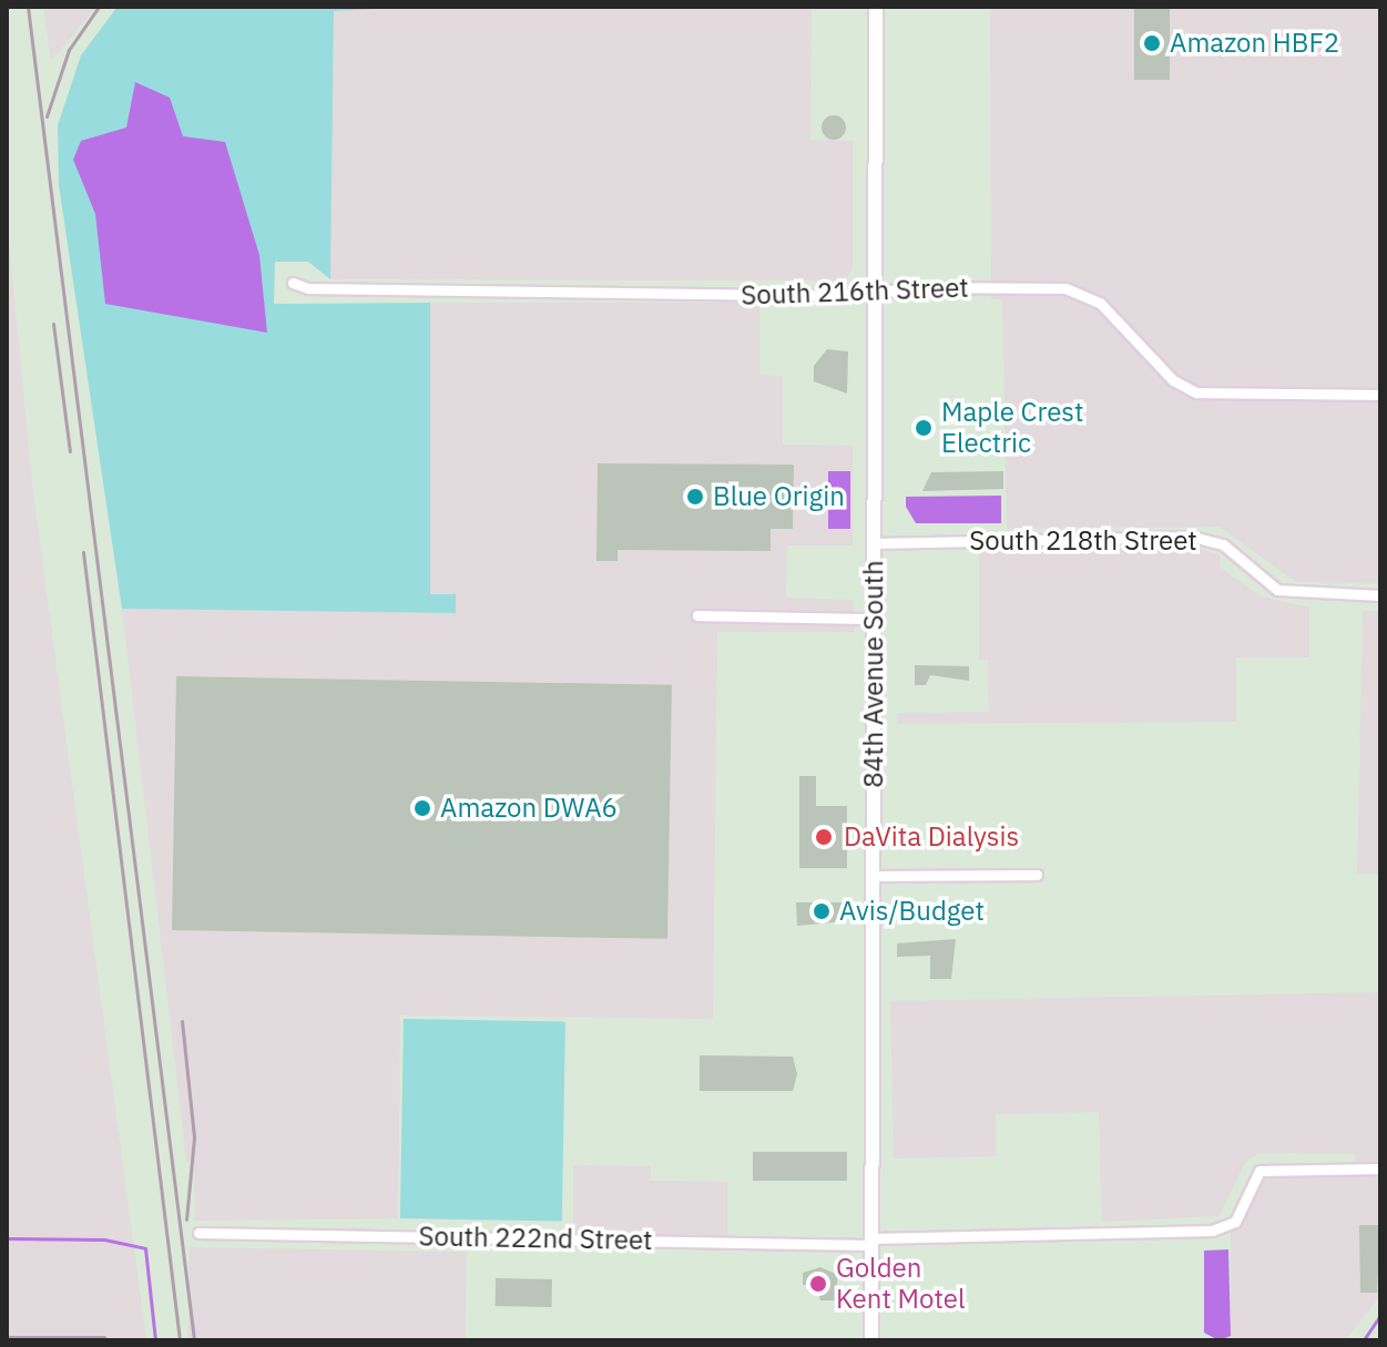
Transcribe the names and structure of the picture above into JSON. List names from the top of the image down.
{
  "streets": {
    "main road": ["84th Avenue South"],
    "street": ["South 216th Street", "South 218th Street", "South 222nd Street"]
  },
  "crossings": [
    ["South 216th Street", "84th Avenue South"],
    ["South 218th Street", "84th Avenue South"],
    ["84th Avenue South", "South 222nd Street"]
  ],
  "places": [
    "Amazon HBF2",
    "Maple Crest Electric",
    "Blue Origin",
    "Amazon DWA6",
    "DaVita Dialysis",
    "Avis/Budget",
    "Golden Kent Motel"
  ]
}
